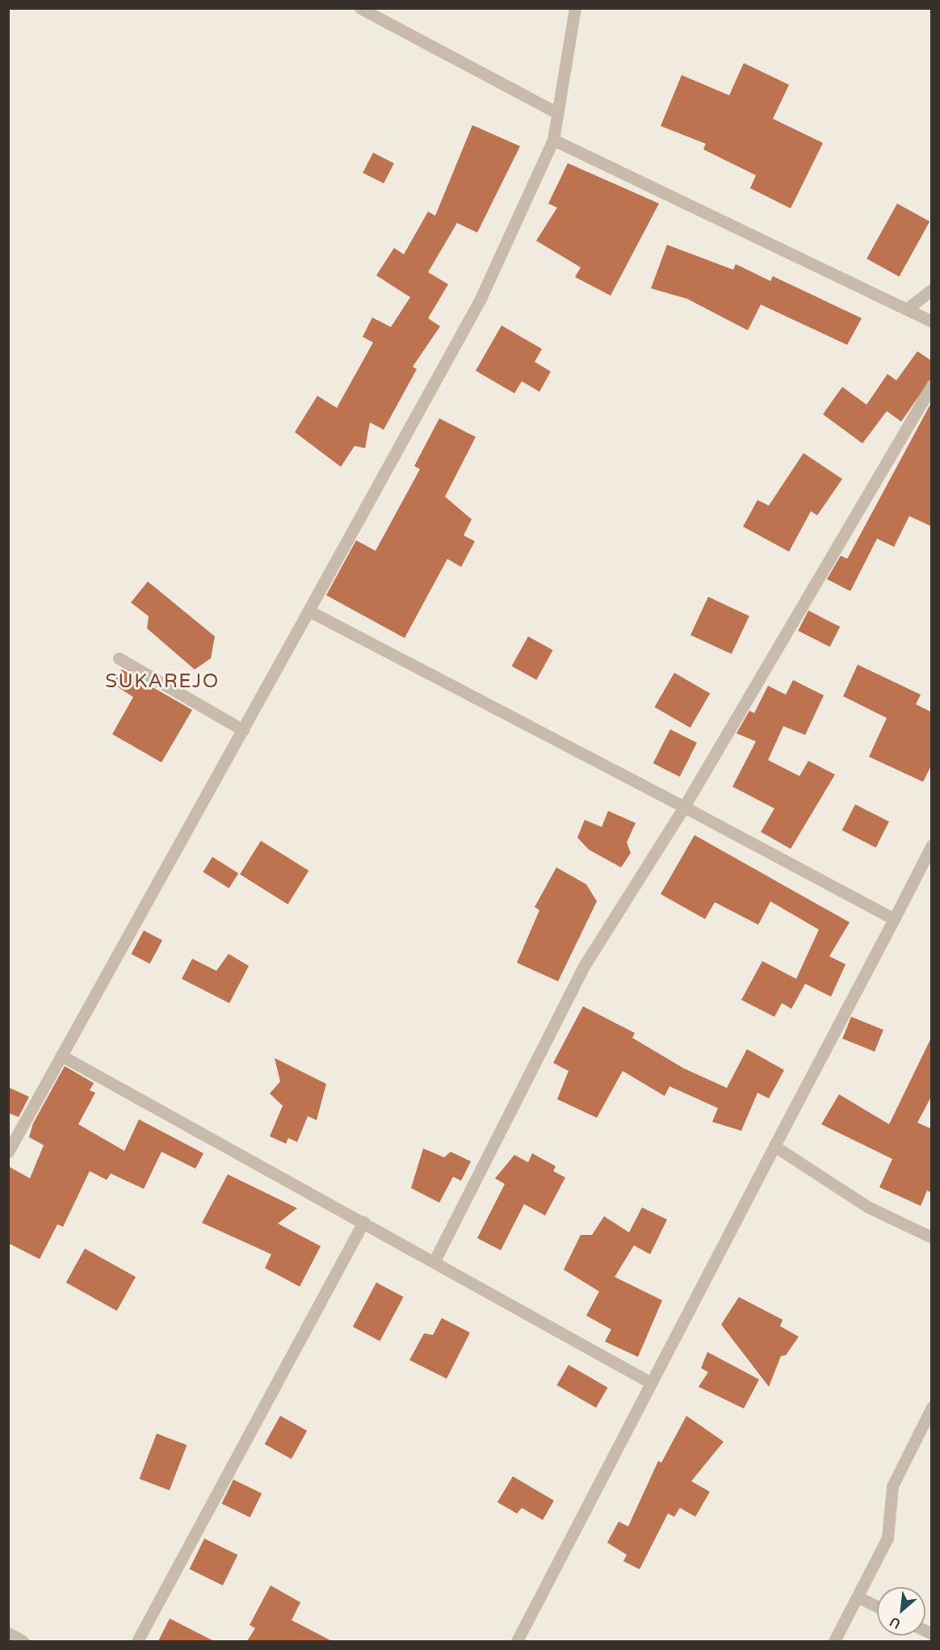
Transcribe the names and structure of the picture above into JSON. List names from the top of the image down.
{
  "districts": ["SUKAREJO"],
  "north": "bottom left"
}
